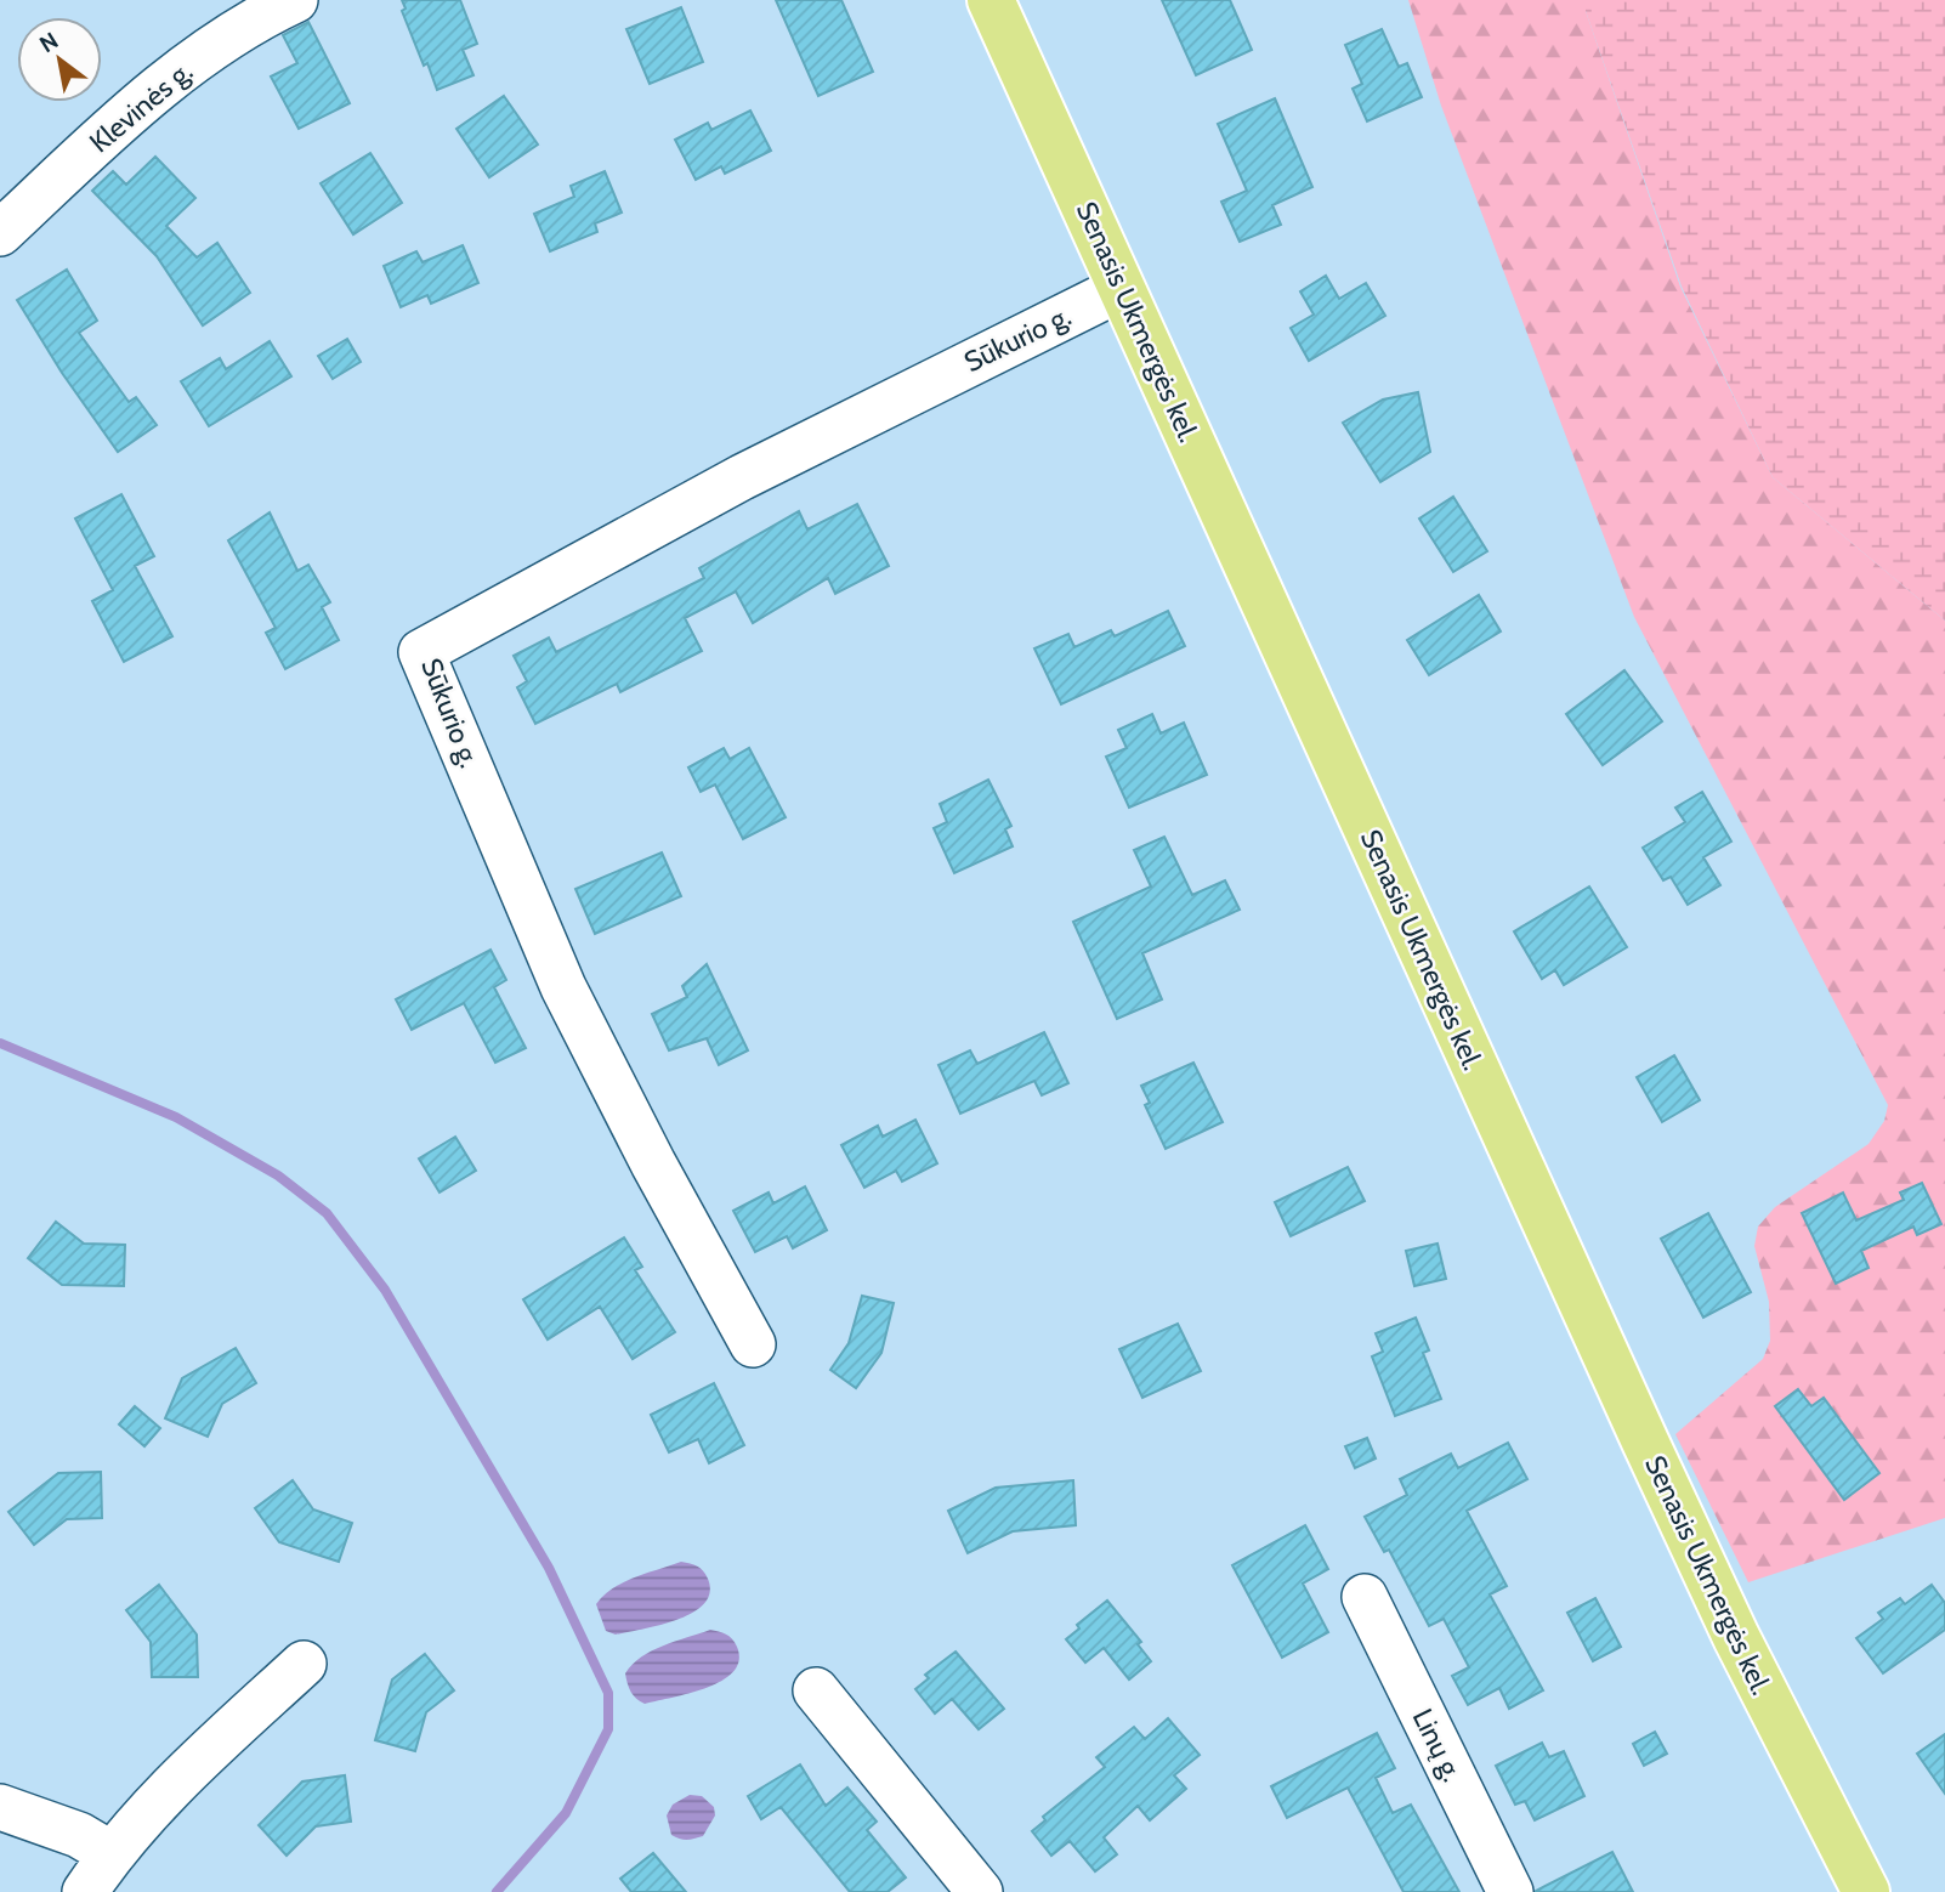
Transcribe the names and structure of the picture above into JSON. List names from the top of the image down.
{
  "streets": {
    "main road": ["Senasis Ukmergės kel."],
    "street": ["Klevinės g.", "Sūkurio g.", "Linų g."]
  },
  "crossings": [
    ["Senasis Ukmergės kel.", "Sūkurio g."]
  ],
  "north": "top left"
}
